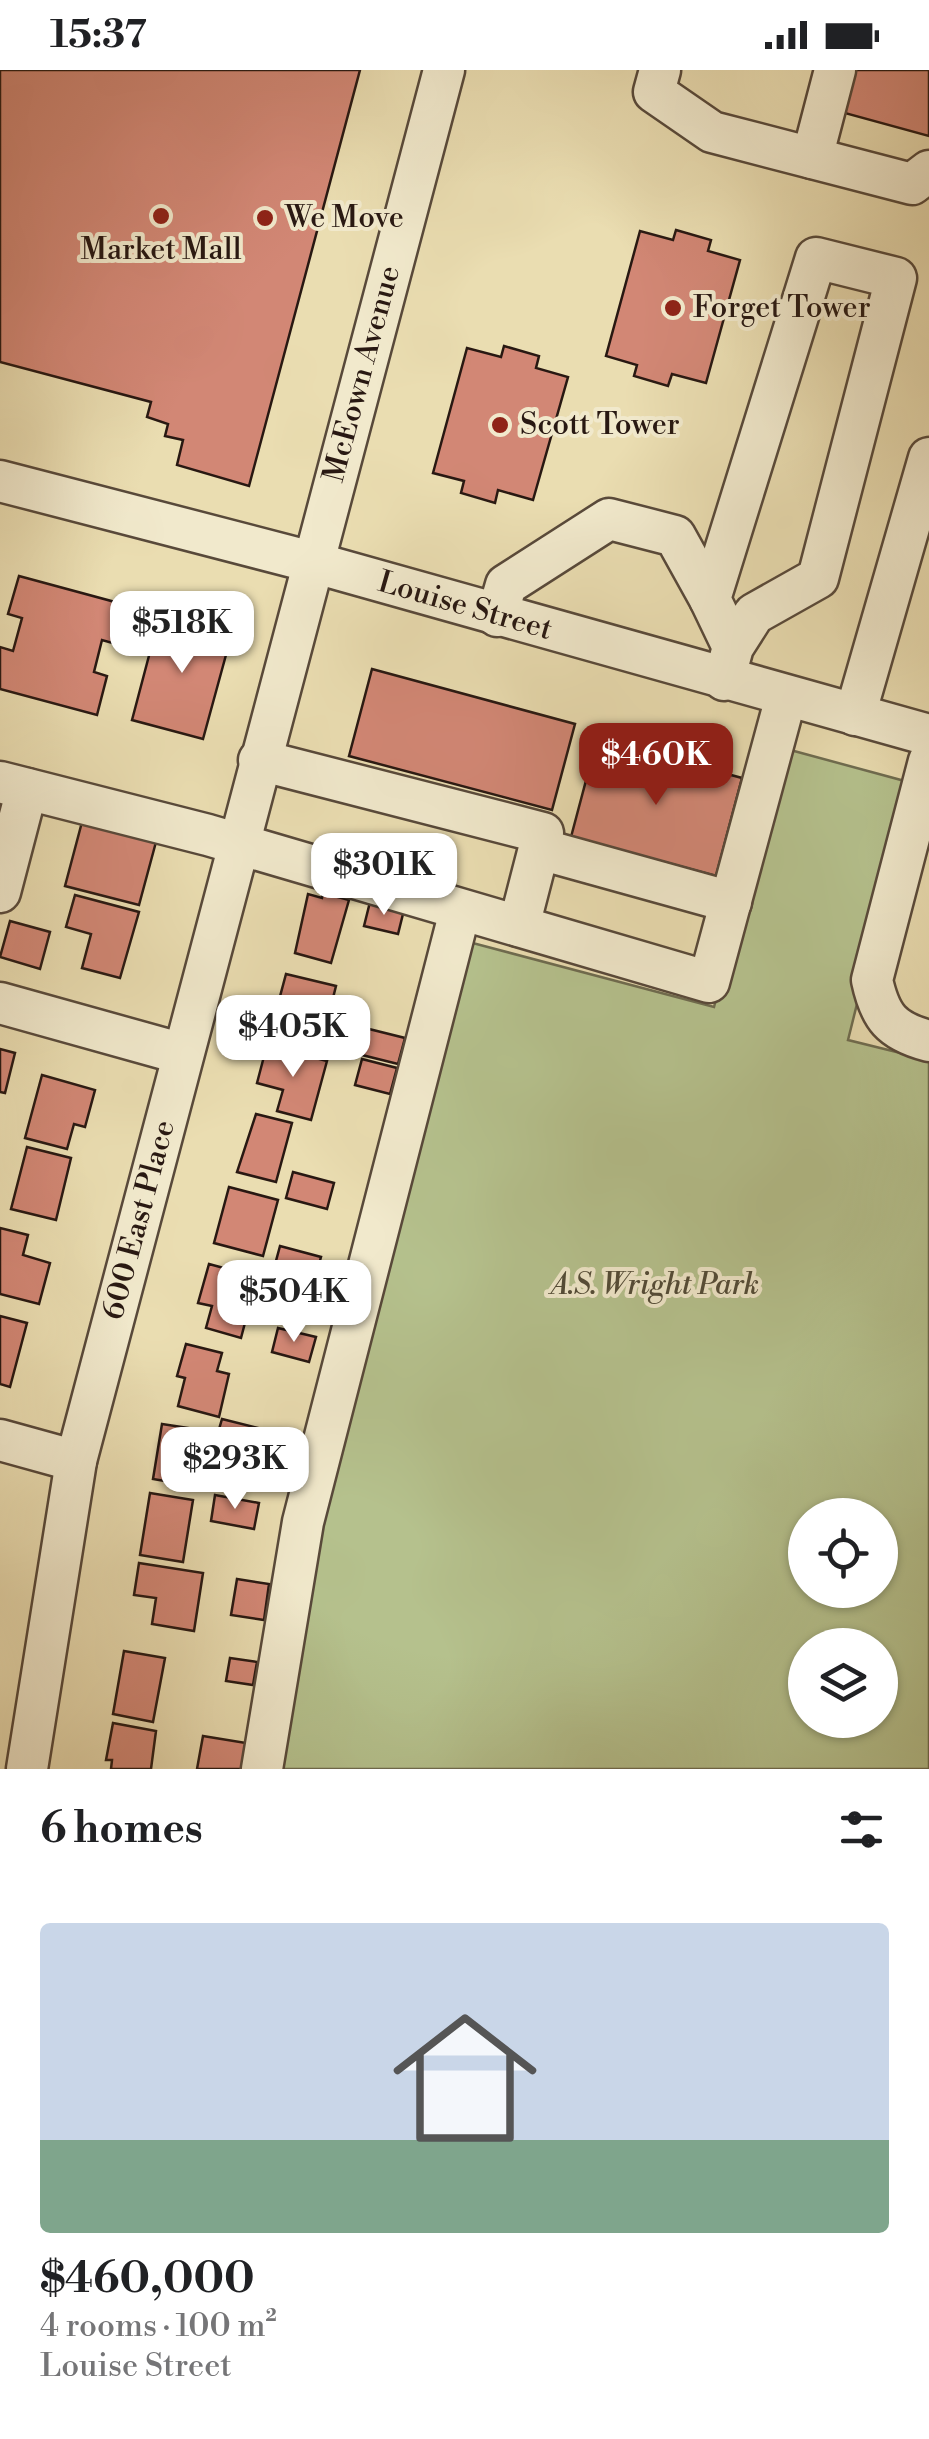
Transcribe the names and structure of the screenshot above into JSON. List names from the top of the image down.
{
  "streets": {
    "street": ["McEown Avenue", "Louise Street", "600 East Place"]
  },
  "crossings": [
    ["McEown Avenue", "Louise Street"],
    ["McEown Avenue", "600 East Place"],
    ["Louise Street", "600 East Place"]
  ],
  "parks": ["A.S. Wright Park"],
  "places": [
    "Market Mall",
    "We Move",
    "Forget Tower",
    "Scott Tower"
  ],
  "page": {
    "status": "15:37",
    "price": [
      "$518K",
      "$460K",
      "$301K",
      "$405K",
      "$504K",
      "$293K"
    ],
    "heading": "6 homes",
    "list": [
      {
        "name": "$460,000",
        "note": "4 rooms · 100 m² · Louise Street"
      }
    ]
  }
}
